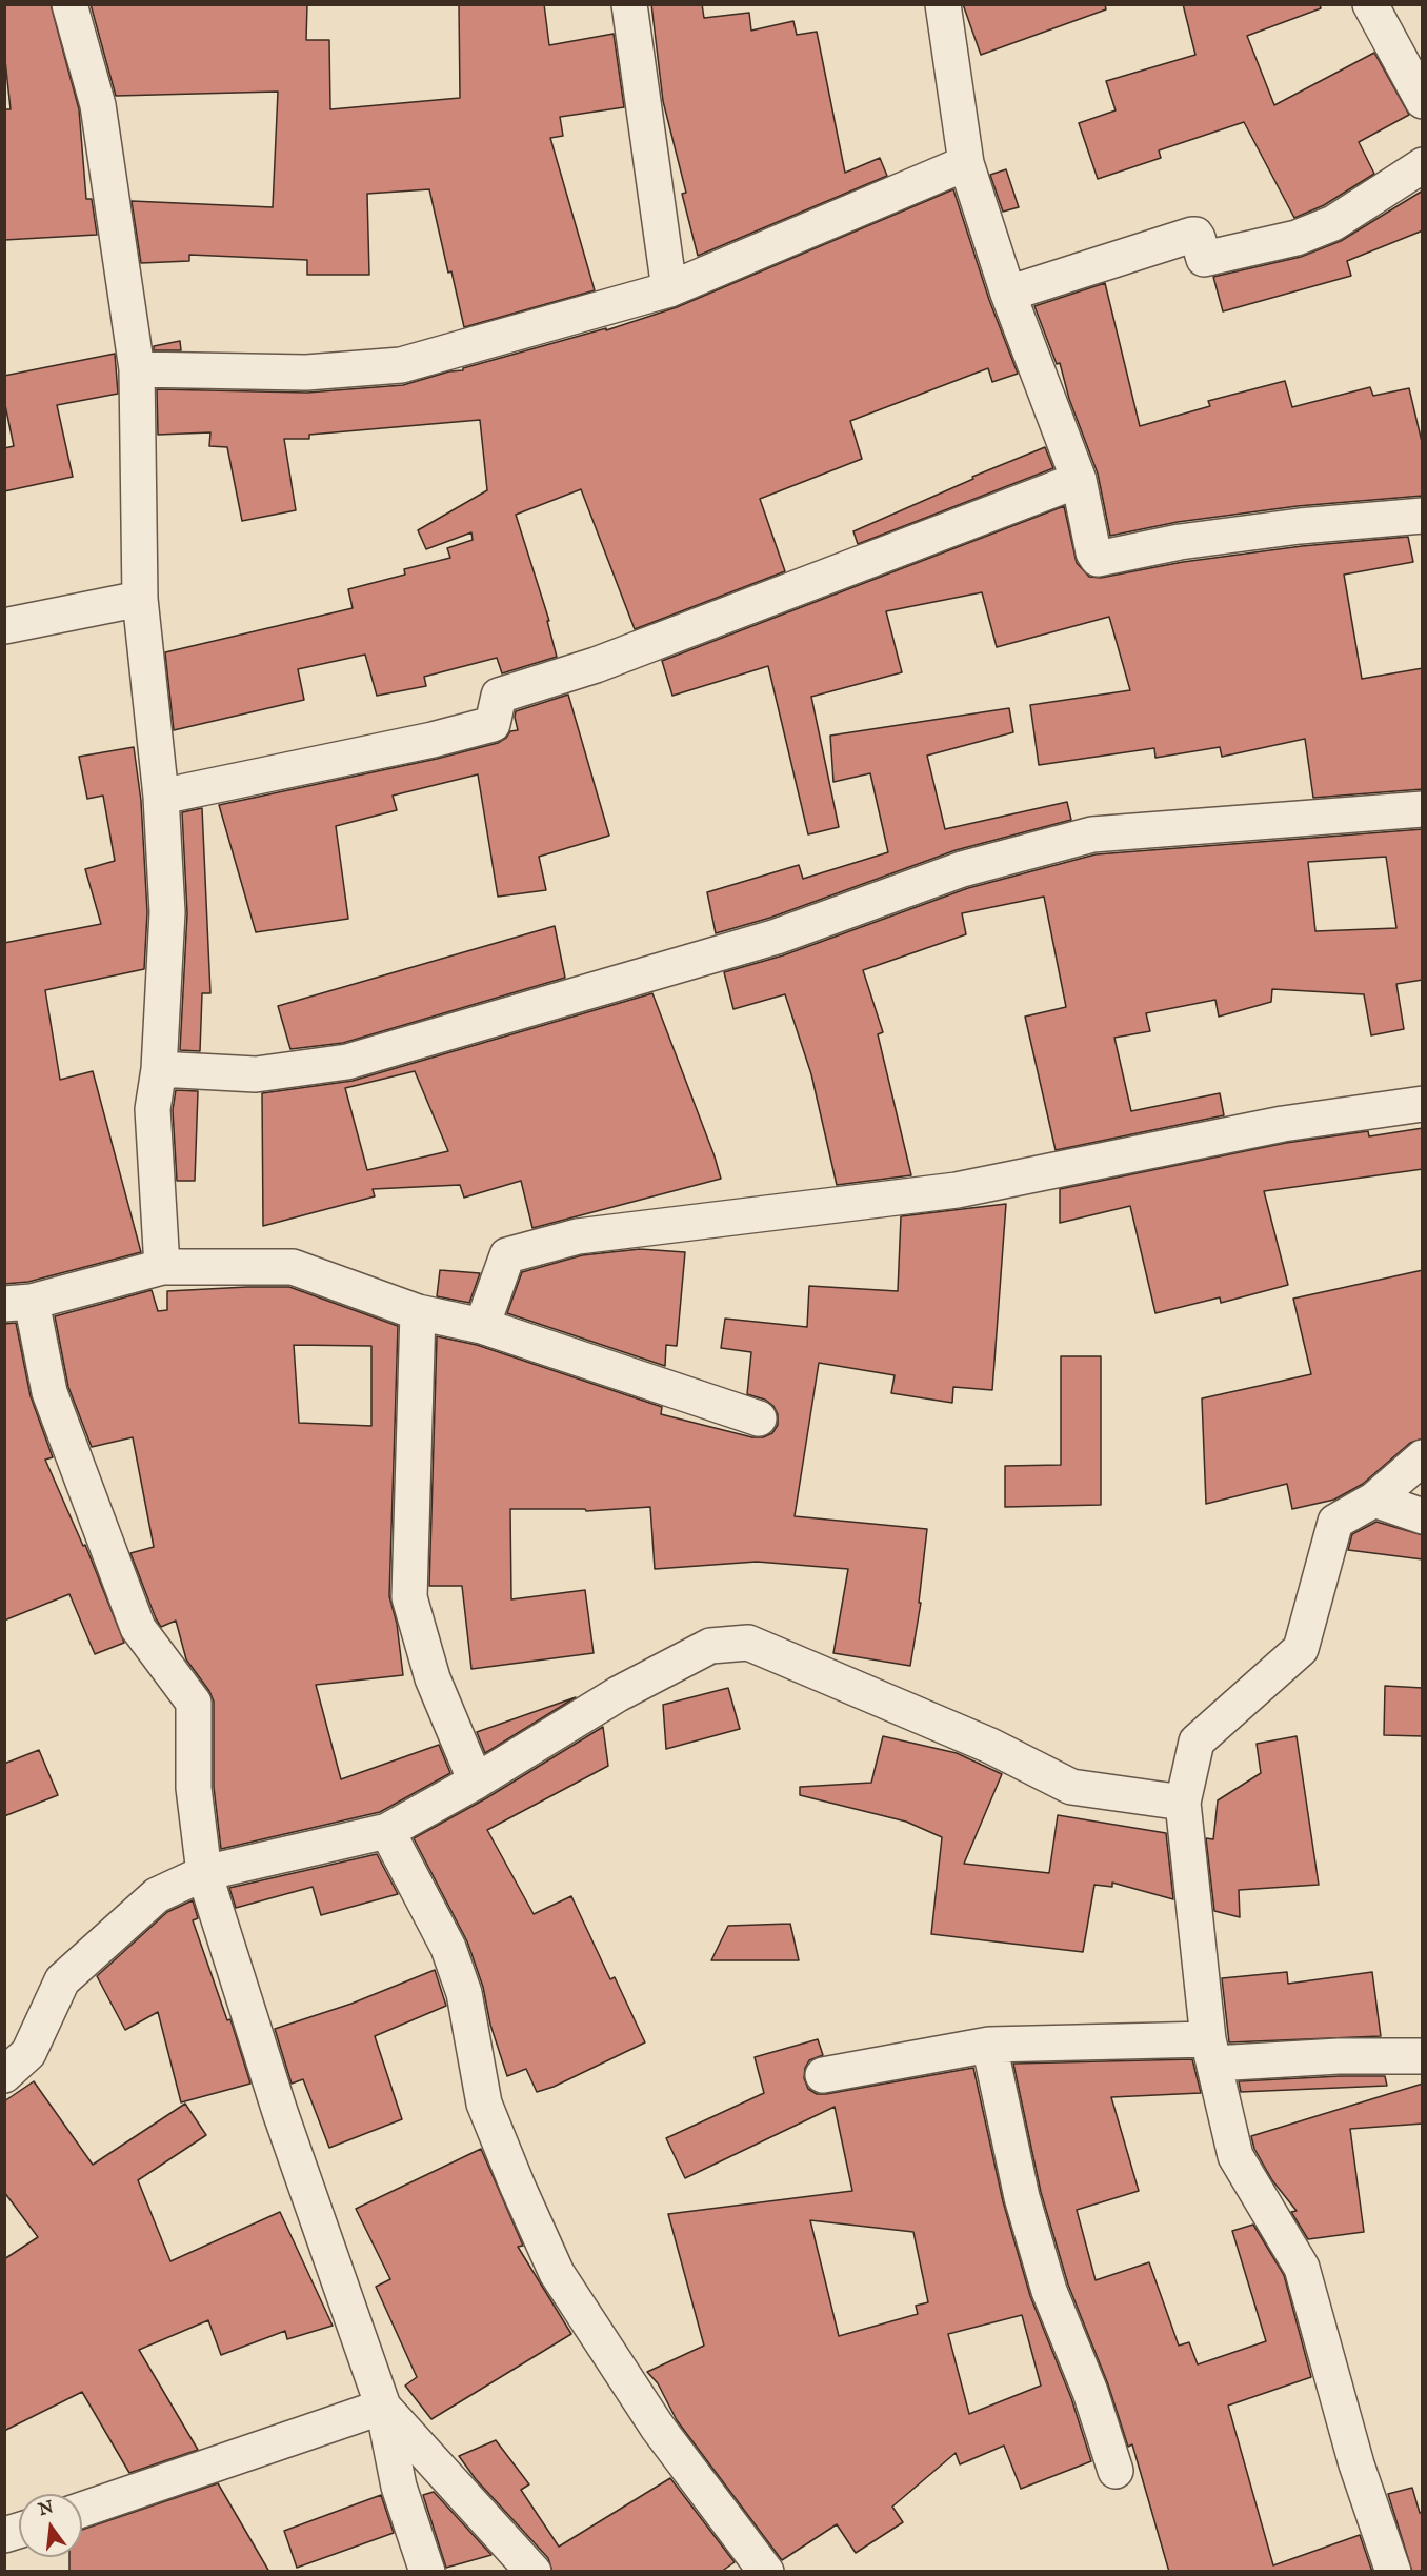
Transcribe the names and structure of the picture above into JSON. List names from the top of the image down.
{
  "north": "top"
}
